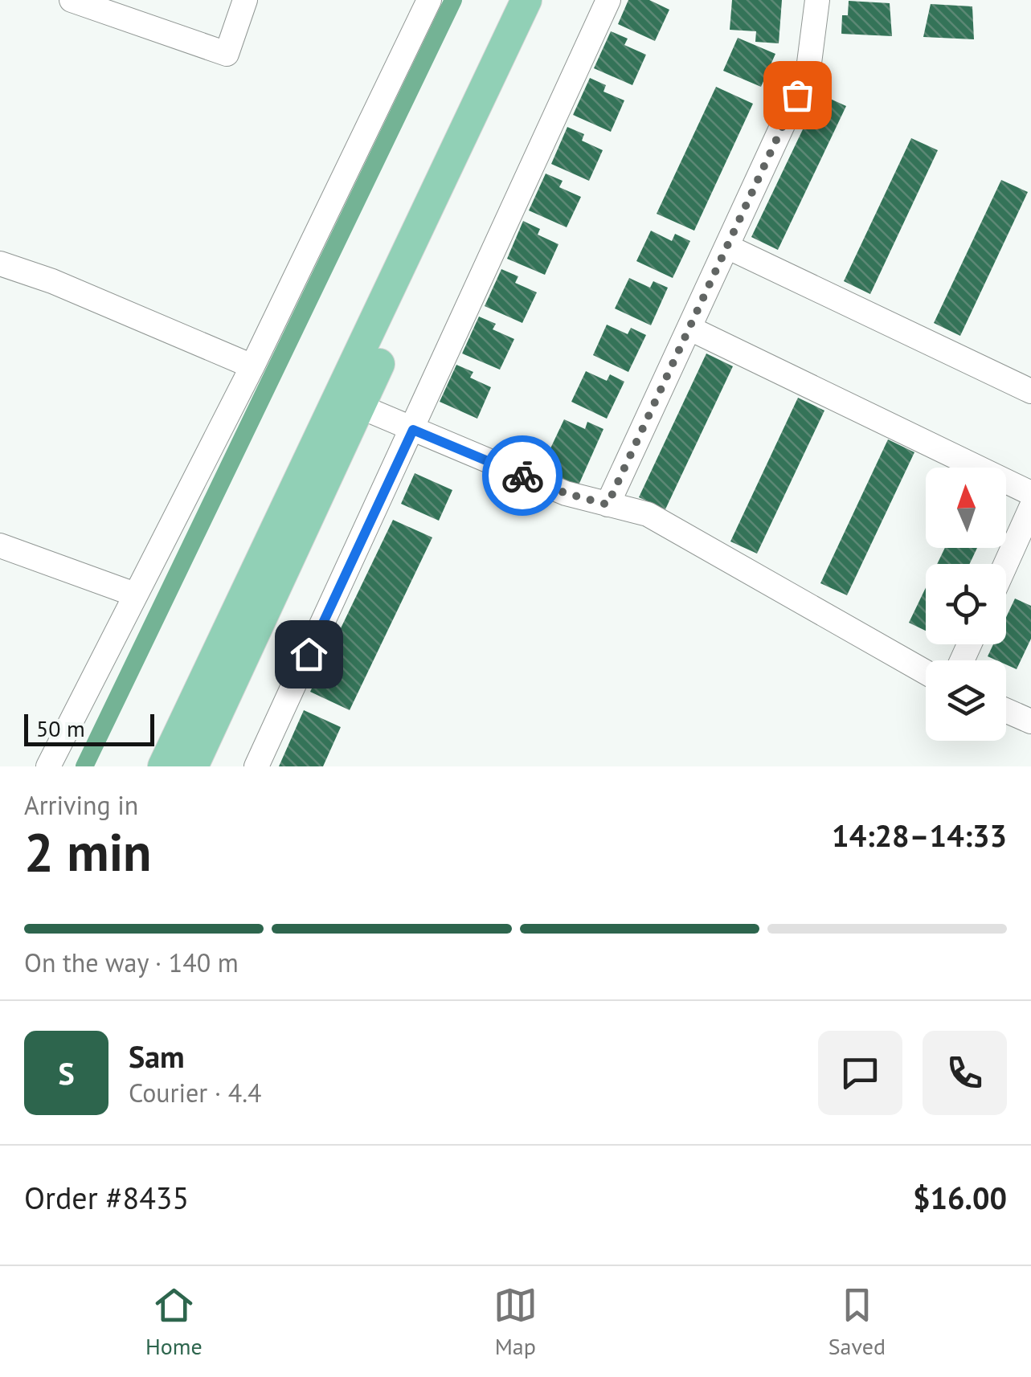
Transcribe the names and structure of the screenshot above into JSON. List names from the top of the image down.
{
  "scale_bar": "50 m",
  "north": "top",
  "page": {
    "scale": "50 m",
    "heading": ["2 min", "Arriving in", "14:28–14:33"],
    "panel": [
      "Sam",
      "Courier · 4.4",
      "Order #8435",
      "$16.00"
    ],
    "bar": "On the way · 140 m",
    "round": "S",
    "tabs": ["Home", "Map", "Saved"]
  }
}
